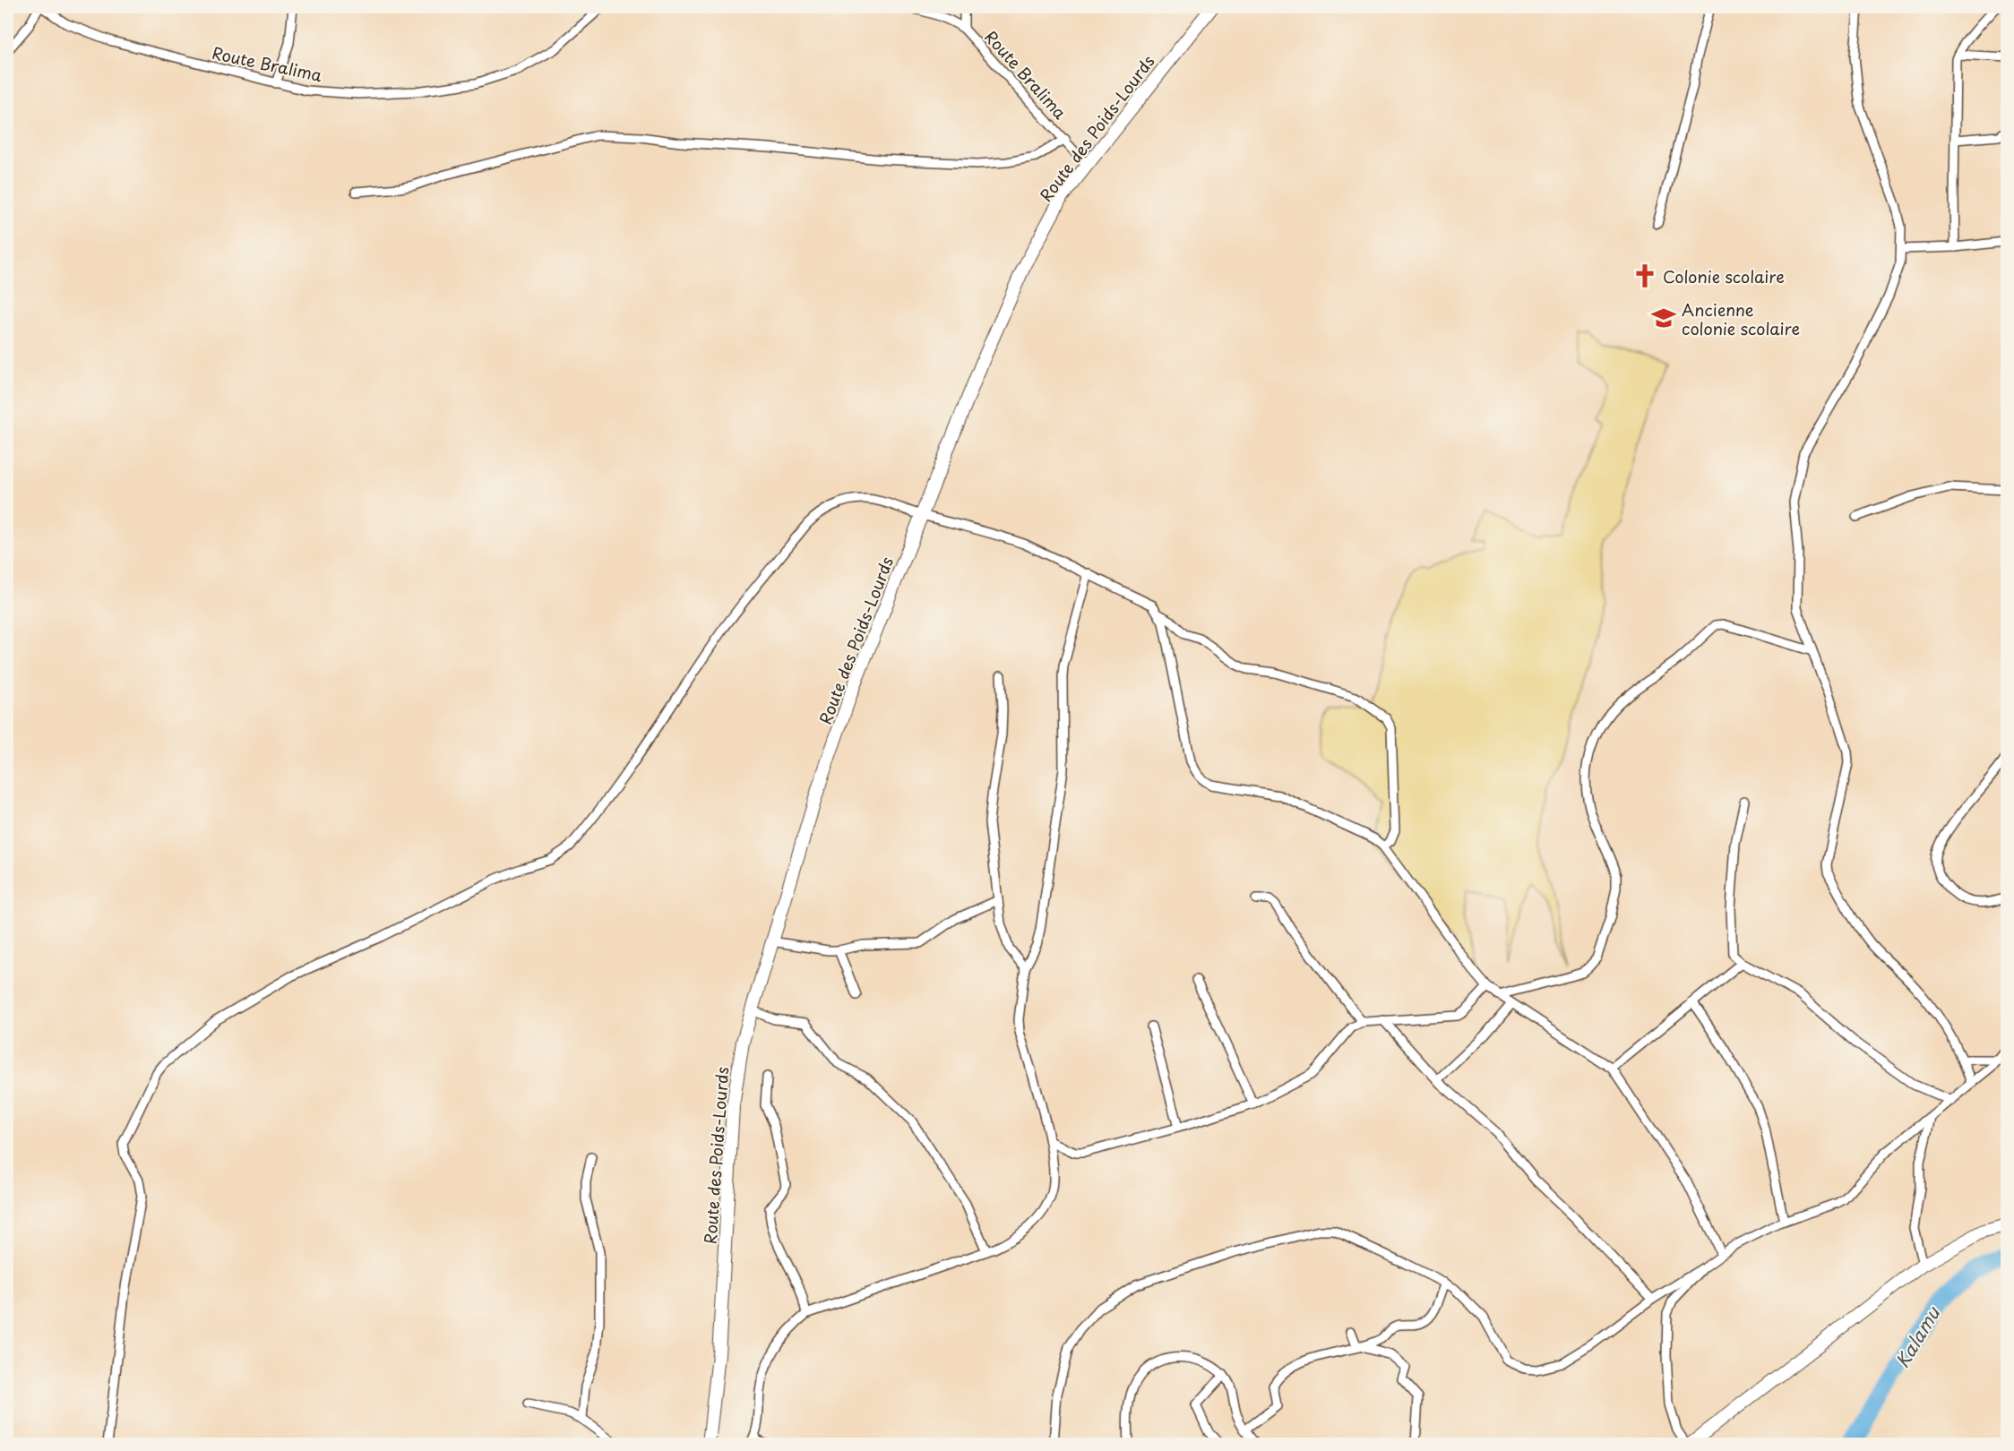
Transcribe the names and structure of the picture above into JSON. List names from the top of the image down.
{
  "streets": {
    "street": ["Route Bralima", "Route des Poids-Lourds"]
  },
  "crossings": [
    ["Route Bralima", "Route des Poids-Lourds"]
  ],
  "water": ["Kalamu"],
  "places": {
    "church": ["Colonie scolaire"],
    "school or university": ["Ancienne colonie scolaire"]
  }
}
